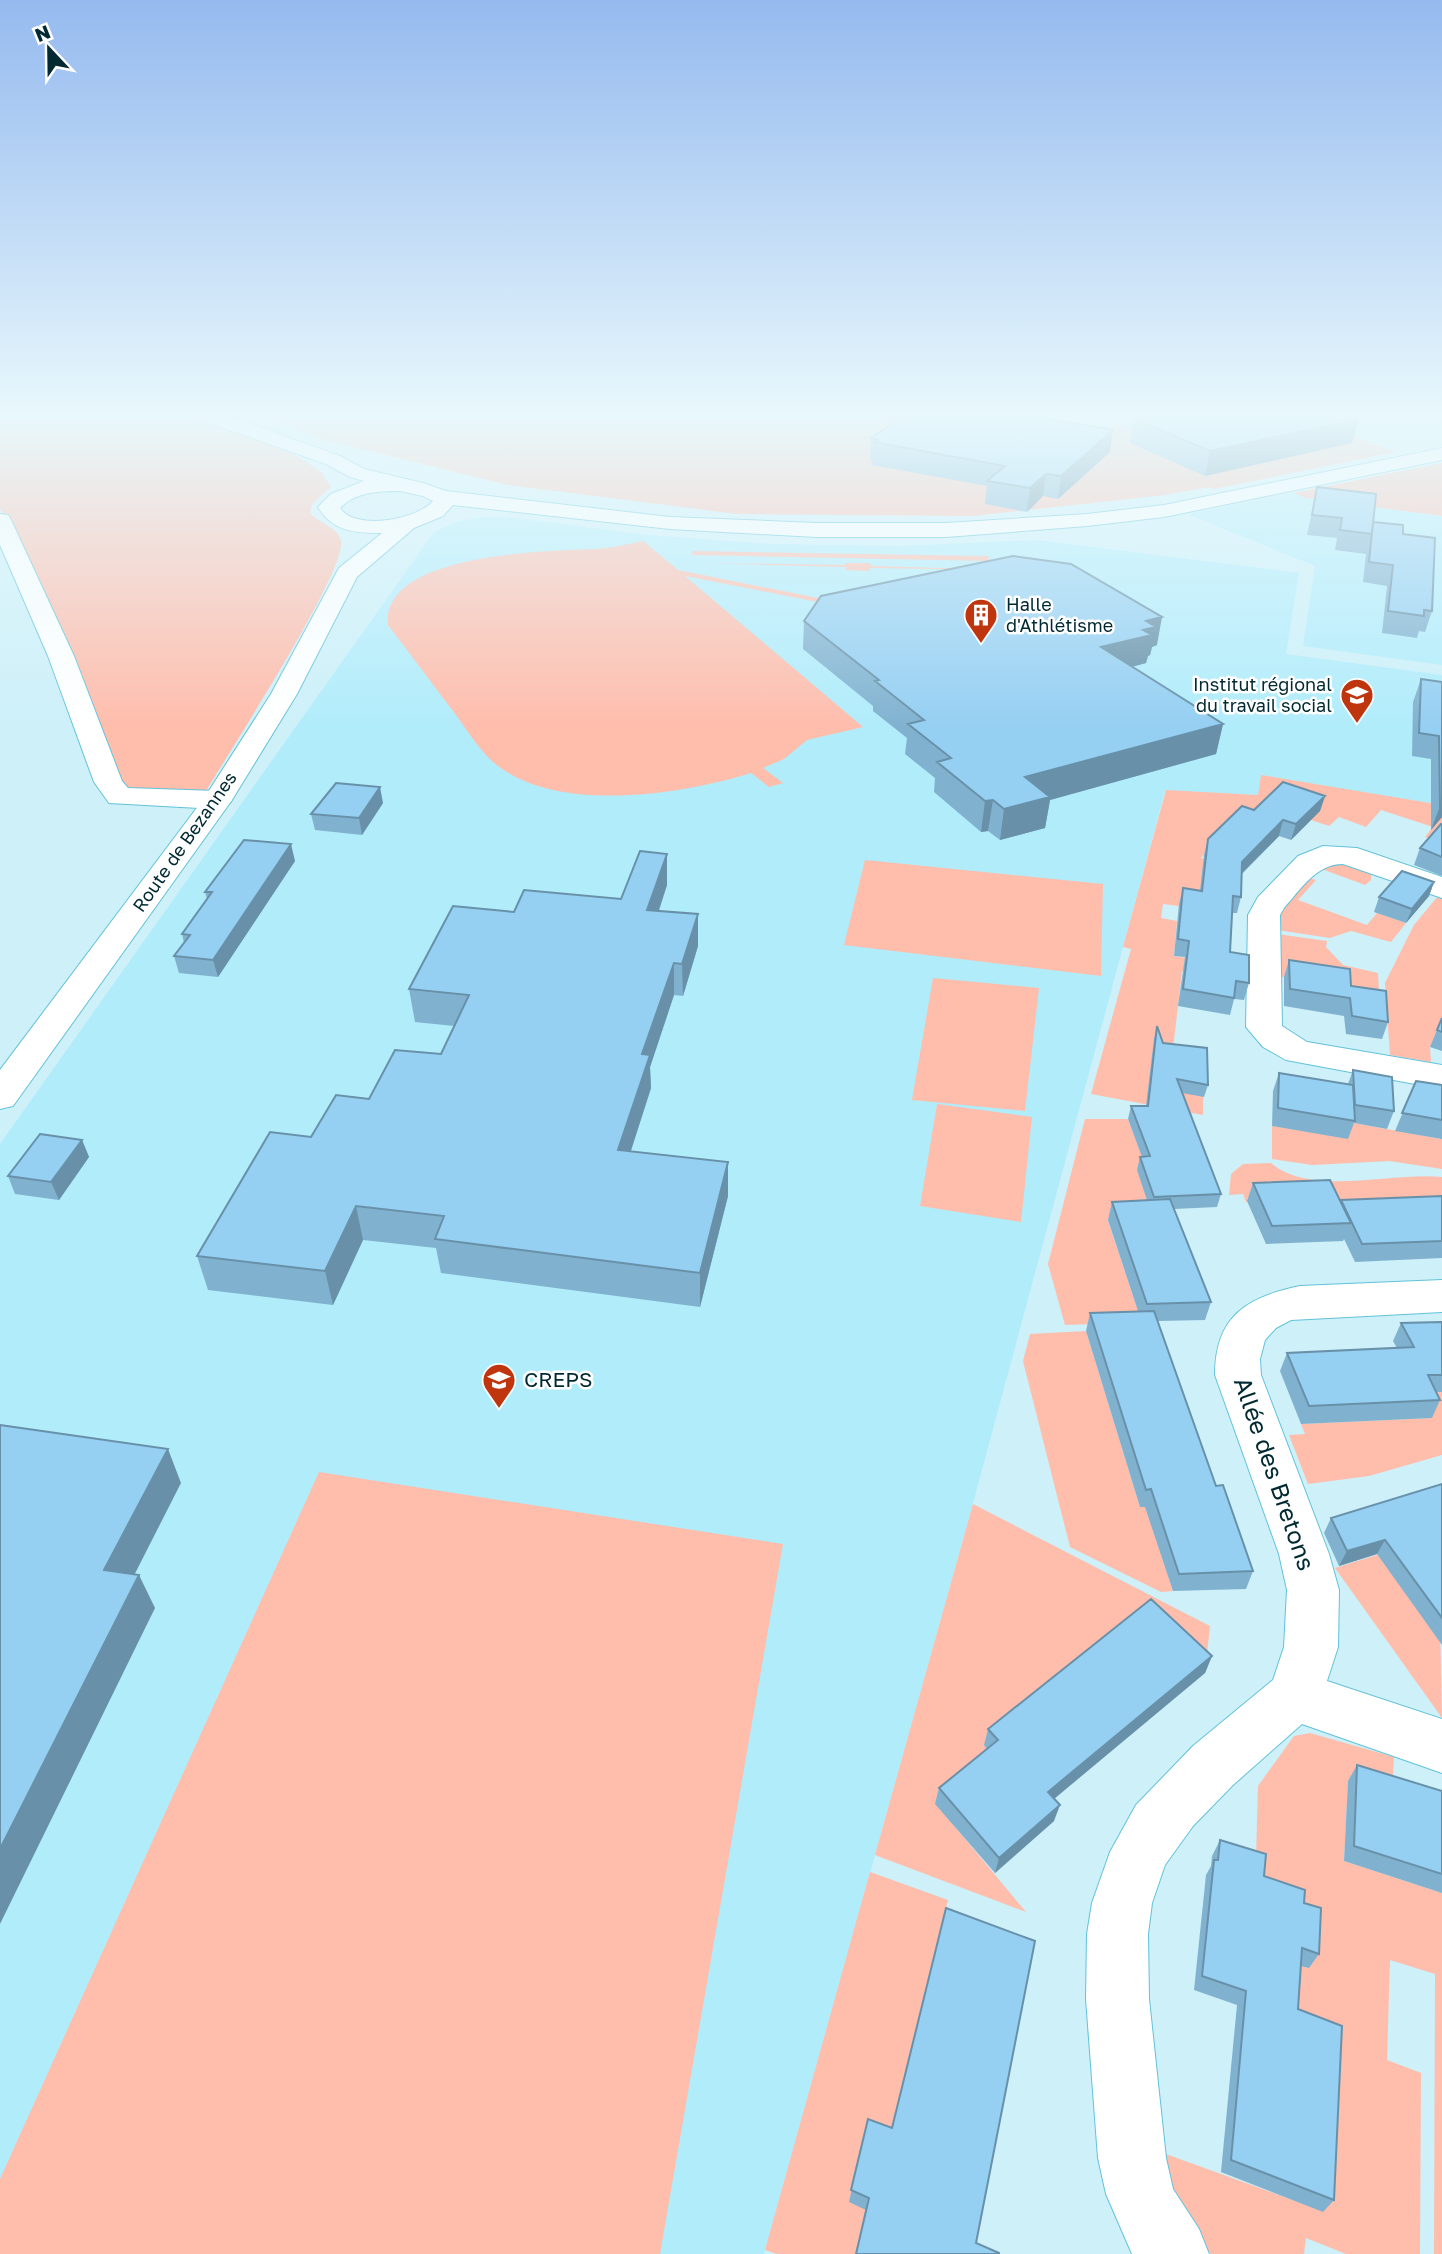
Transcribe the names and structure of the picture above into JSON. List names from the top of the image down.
{
  "streets": {
    "street": ["Route de Bezannes", "Allée des Bretons"]
  },
  "places": {
    "building": ["Halle d'Athlétisme"],
    "school or university": ["Institut régional du travail social", "CREPS"]
  },
  "north": "top"
}
